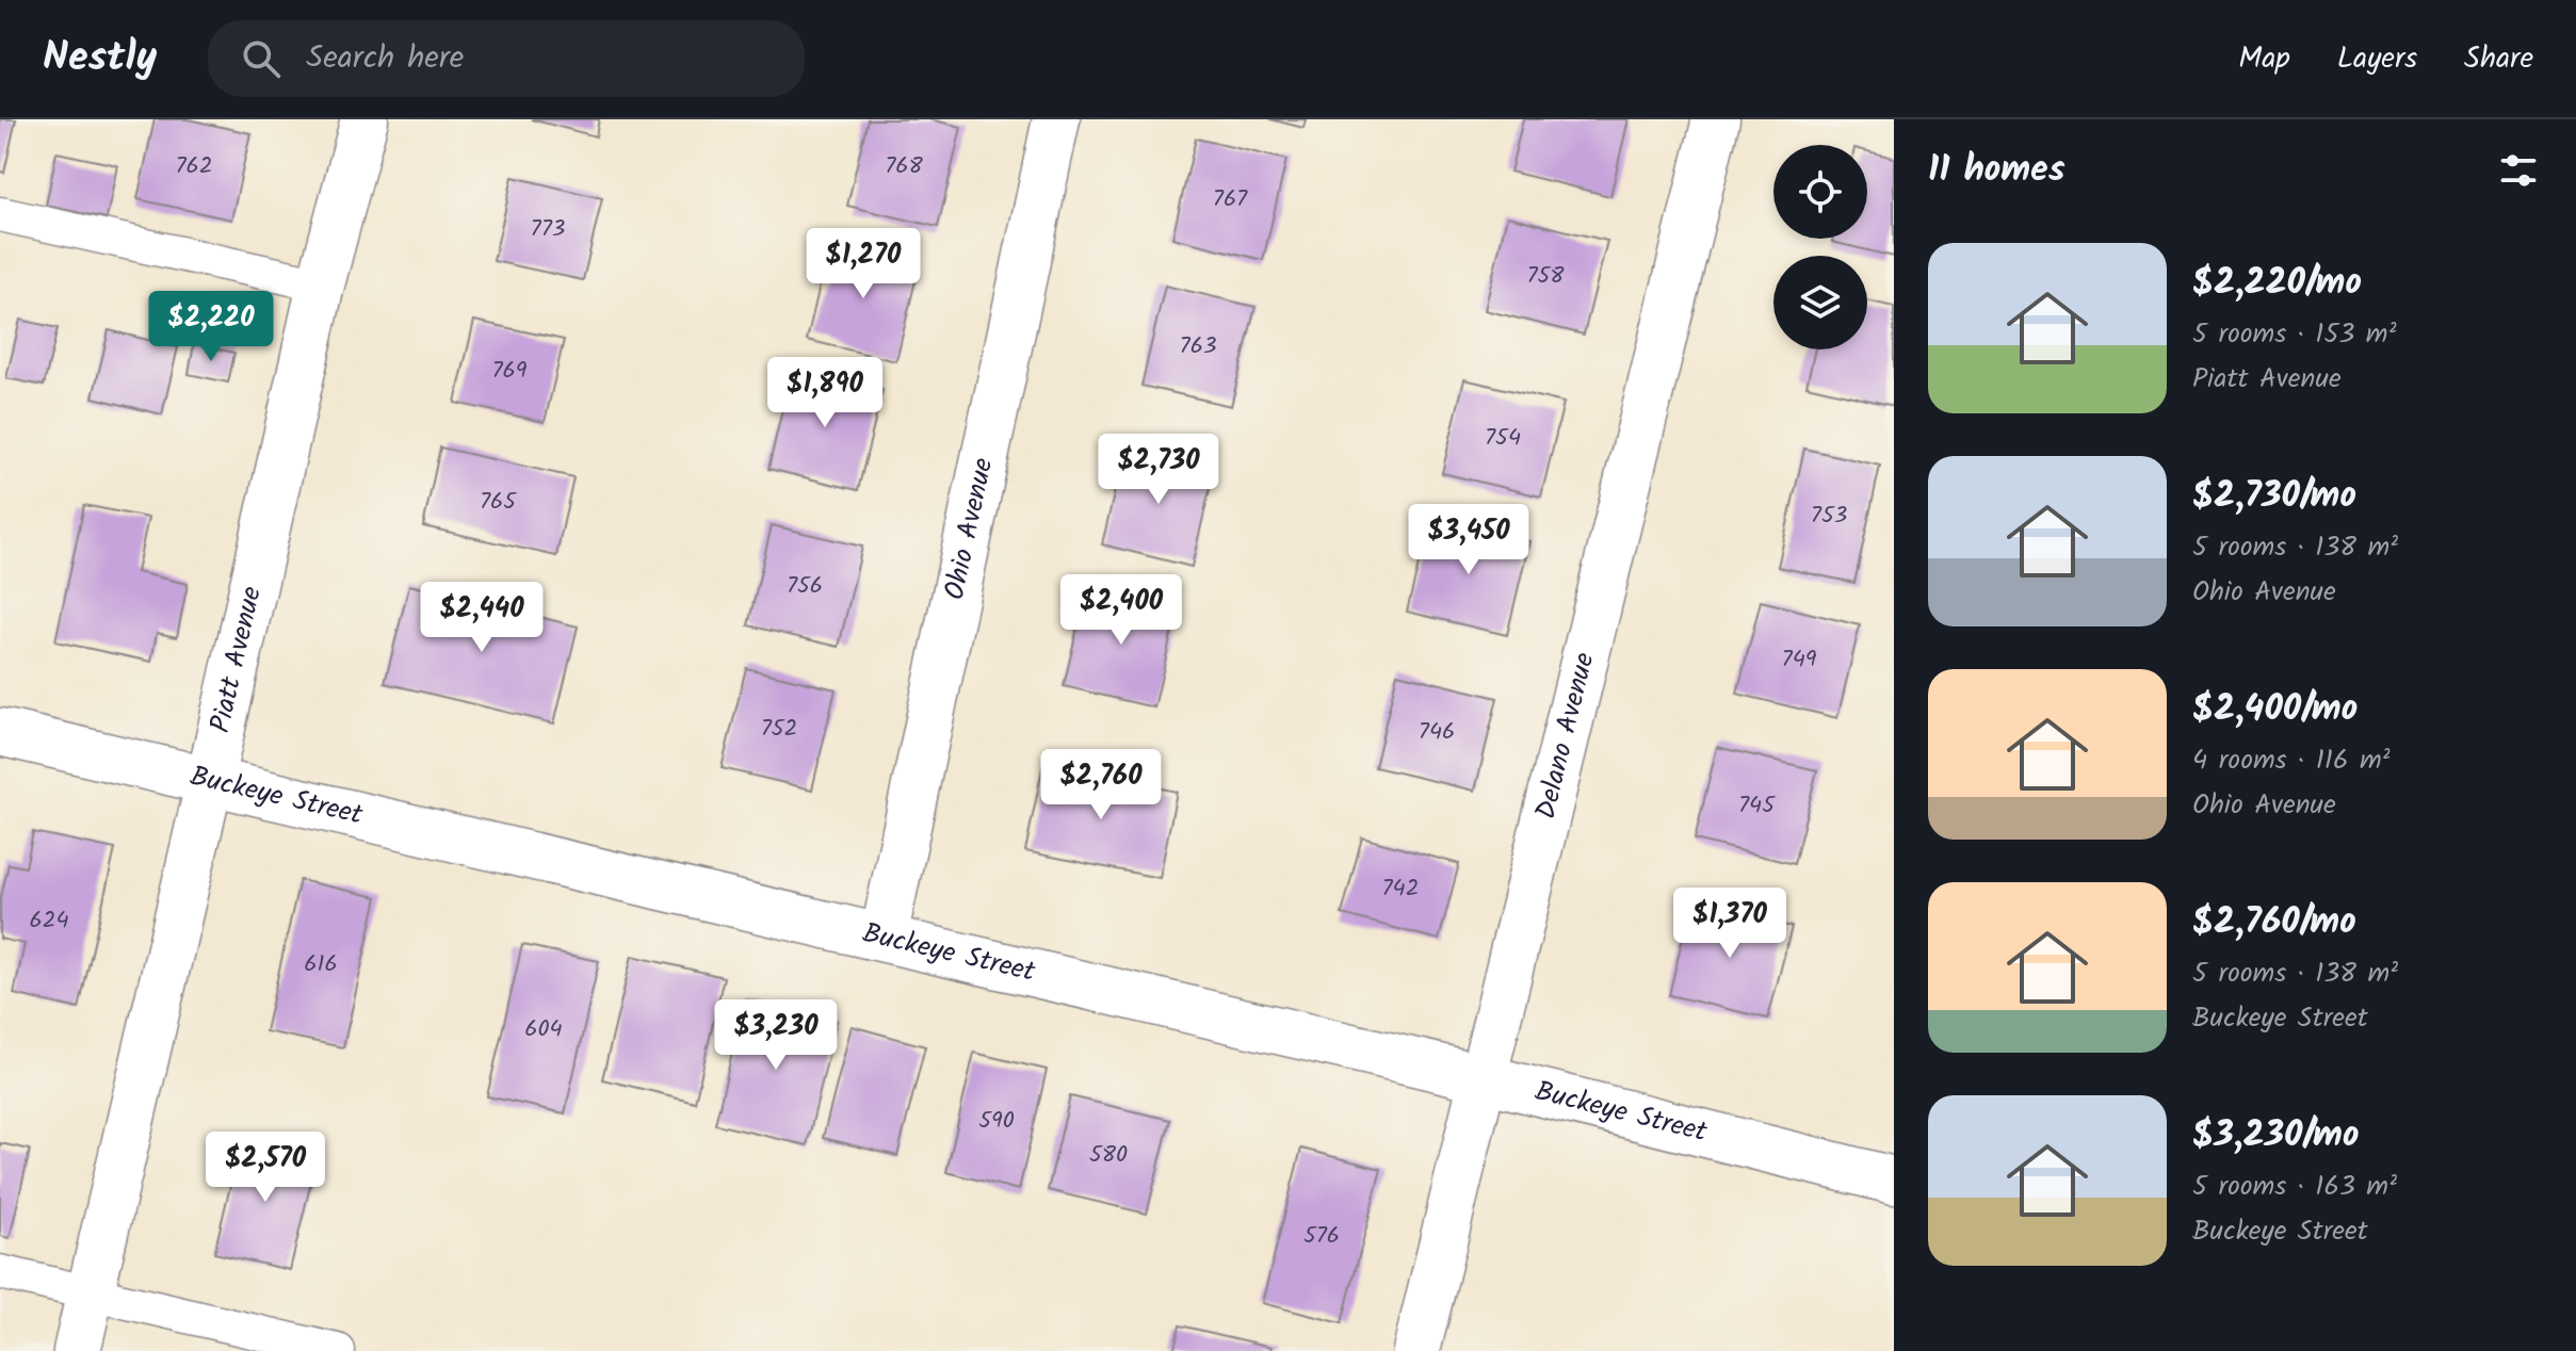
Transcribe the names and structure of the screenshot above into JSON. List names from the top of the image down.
{
  "streets": {
    "street": [
      "Ohio Avenue",
      "Piatt Avenue",
      "Delano Avenue",
      "Buckeye Street"
    ]
  },
  "crossings": [
    ["Ohio Avenue", "Buckeye Street"],
    ["Piatt Avenue", "Buckeye Street"],
    ["Delano Avenue", "Buckeye Street"]
  ],
  "house_numbers": [
    "762",
    "768",
    "767",
    "773",
    "758",
    "763",
    "769",
    "754",
    "765",
    "753",
    "756",
    "749",
    "752",
    "746",
    "745",
    "742",
    "624",
    "616",
    "604",
    "590",
    "580",
    "576"
  ],
  "page": {
    "header": "Nestly",
    "search": "Search here",
    "nav": ["Map", "Layers", "Share"],
    "heading": "11 homes",
    "list": [
      {
        "name": "$2,220/mo",
        "note": "5 rooms · 153 m² · Piatt Avenue"
      },
      {
        "name": "$2,730/mo",
        "note": "5 rooms · 138 m² · Ohio Avenue"
      },
      {
        "name": "$2,400/mo",
        "note": "4 rooms · 116 m² · Ohio Avenue"
      },
      {
        "name": "$2,760/mo",
        "note": "5 rooms · 138 m² · Buckeye Street"
      },
      {
        "name": "$3,230/mo",
        "note": "5 rooms · 163 m² · Buckeye Street"
      }
    ],
    "price": [
      "$1,270",
      "$2,220",
      "$1,890",
      "$2,730",
      "$3,450",
      "$2,400",
      "$2,440",
      "$2,760",
      "$1,370",
      "$3,230",
      "$2,570"
    ]
  }
}
